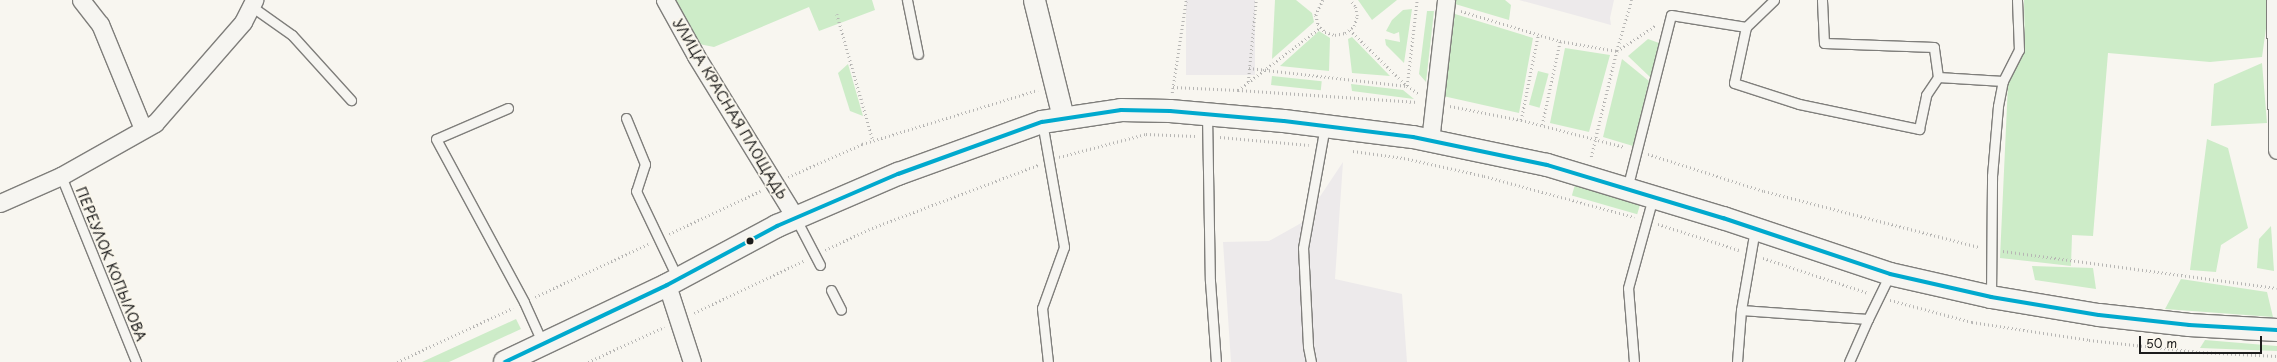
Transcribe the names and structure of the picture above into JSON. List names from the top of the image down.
{
  "streets": {
    "street": ["УЛИЦА КРАСНАЯ ПЛОЩАДЬ"],
    "lane": ["ПЕРЕУЛОК КОПЫЛОВА"]
  },
  "scale_bar": "50 m"
}
